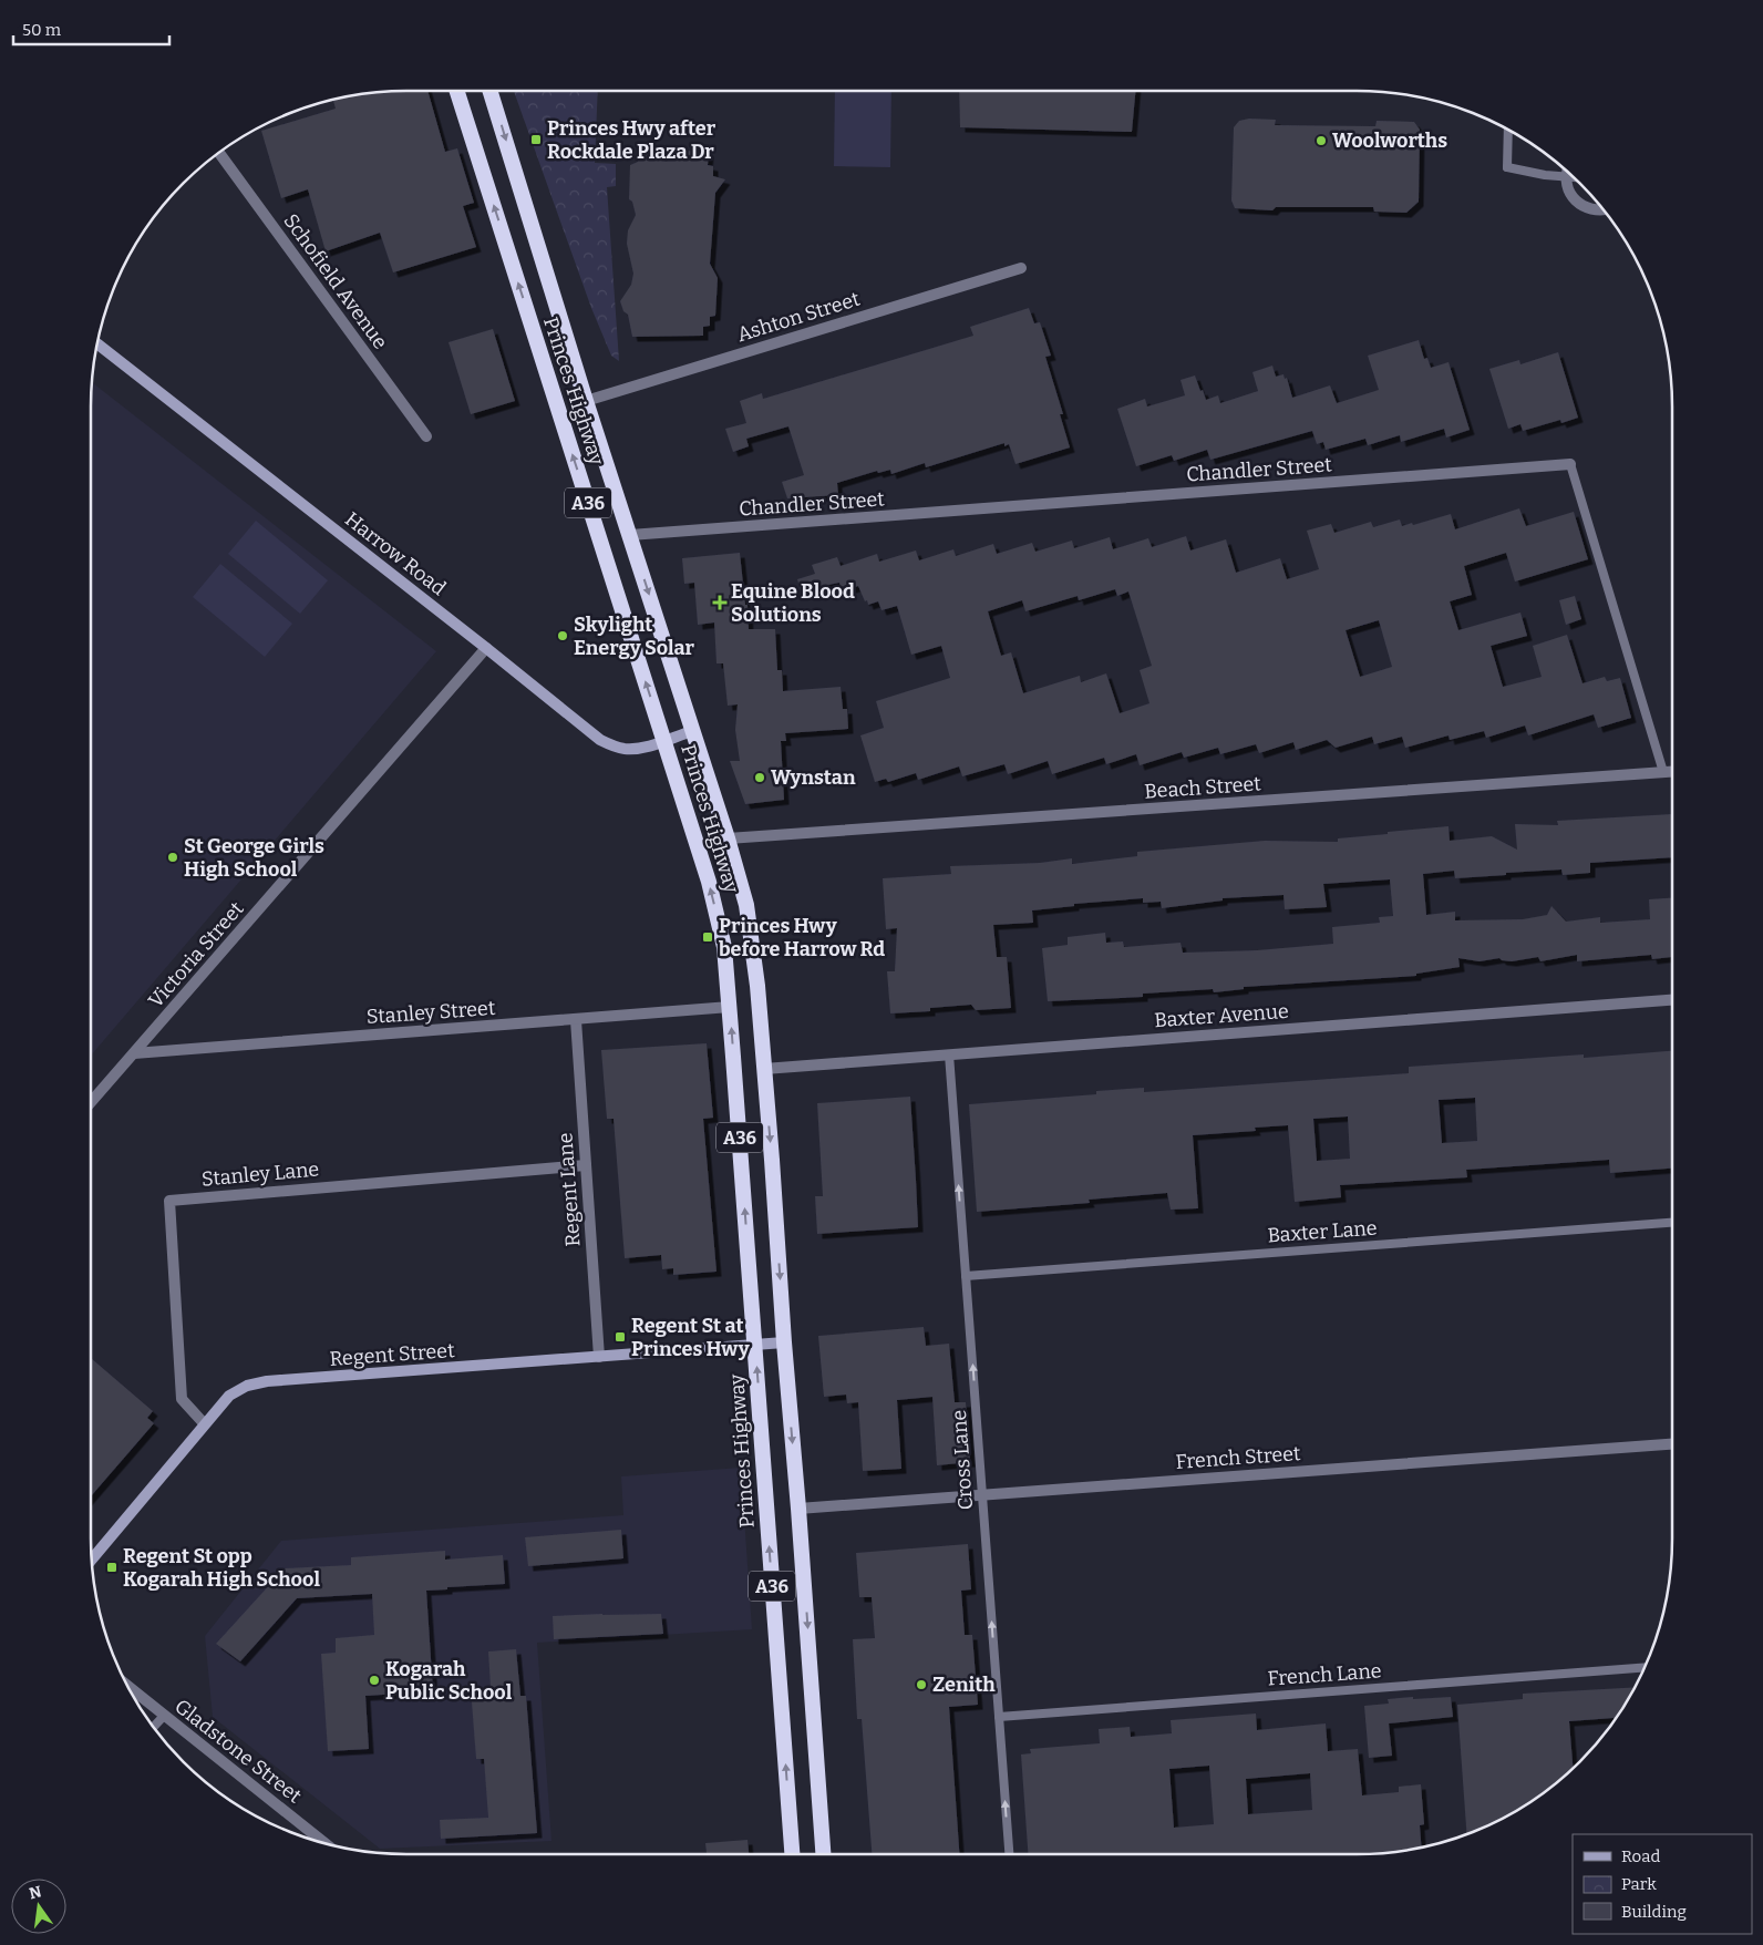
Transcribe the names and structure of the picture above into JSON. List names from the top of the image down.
{
  "streets": {
    "highway": ["Princes Highway", "A36"],
    "main road": ["Harrow Road", "Regent Street"],
    "street": [
      "Schofield Avenue",
      "Ashton Street",
      "Chandler Street",
      "Beach Street",
      "Victoria Street",
      "Stanley Street",
      "Baxter Avenue",
      "Stanley Lane",
      "Regent Lane",
      "French Street",
      "Gladstone Street"
    ],
    "lane": ["Baxter Lane", "Cross Lane", "French Lane"]
  },
  "crossings": [
    ["Ashton Street", "Princes Highway"],
    ["Princes Highway", "Chandler Street"],
    ["Princes Highway", "Harrow Road"],
    ["Princes Highway", "Beach Street"],
    ["Princes Highway", "Stanley Street"],
    ["Princes Highway", "Baxter Avenue"],
    ["Princes Highway", "Regent Street"],
    ["Princes Highway", "French Street"],
    ["Chandler Street", "Beach Street"],
    ["Harrow Road", "Victoria Street"],
    ["Victoria Street", "Stanley Street"],
    ["Stanley Street", "Regent Lane"],
    ["Baxter Avenue", "Cross Lane"],
    ["Stanley Lane", "Regent Lane"],
    ["Stanley Lane", "Regent Street"],
    ["Regent Lane", "Regent Street"],
    ["Baxter Lane", "Cross Lane"],
    ["French Street", "Cross Lane"],
    ["Cross Lane", "French Lane"]
  ],
  "one_way": ["Cross Lane"],
  "places": {
    "transit": [
      "Princes Hwy after Rockdale Plaza Dr",
      "Princes Hwy before Harrow Rd",
      "Regent St at Princes Hwy",
      "Regent St opp Kogarah High School"
    ],
    "other": [
      "Woolworths",
      "Skylight Energy Solar",
      "Wynstan",
      "St George Girls High School",
      "Kogarah Public School",
      "Zenith"
    ],
    "health": ["Equine Blood Solutions"]
  },
  "legend": ["Road", "Park", "Building"],
  "scale_bar": "50 m",
  "north": "top"
}
